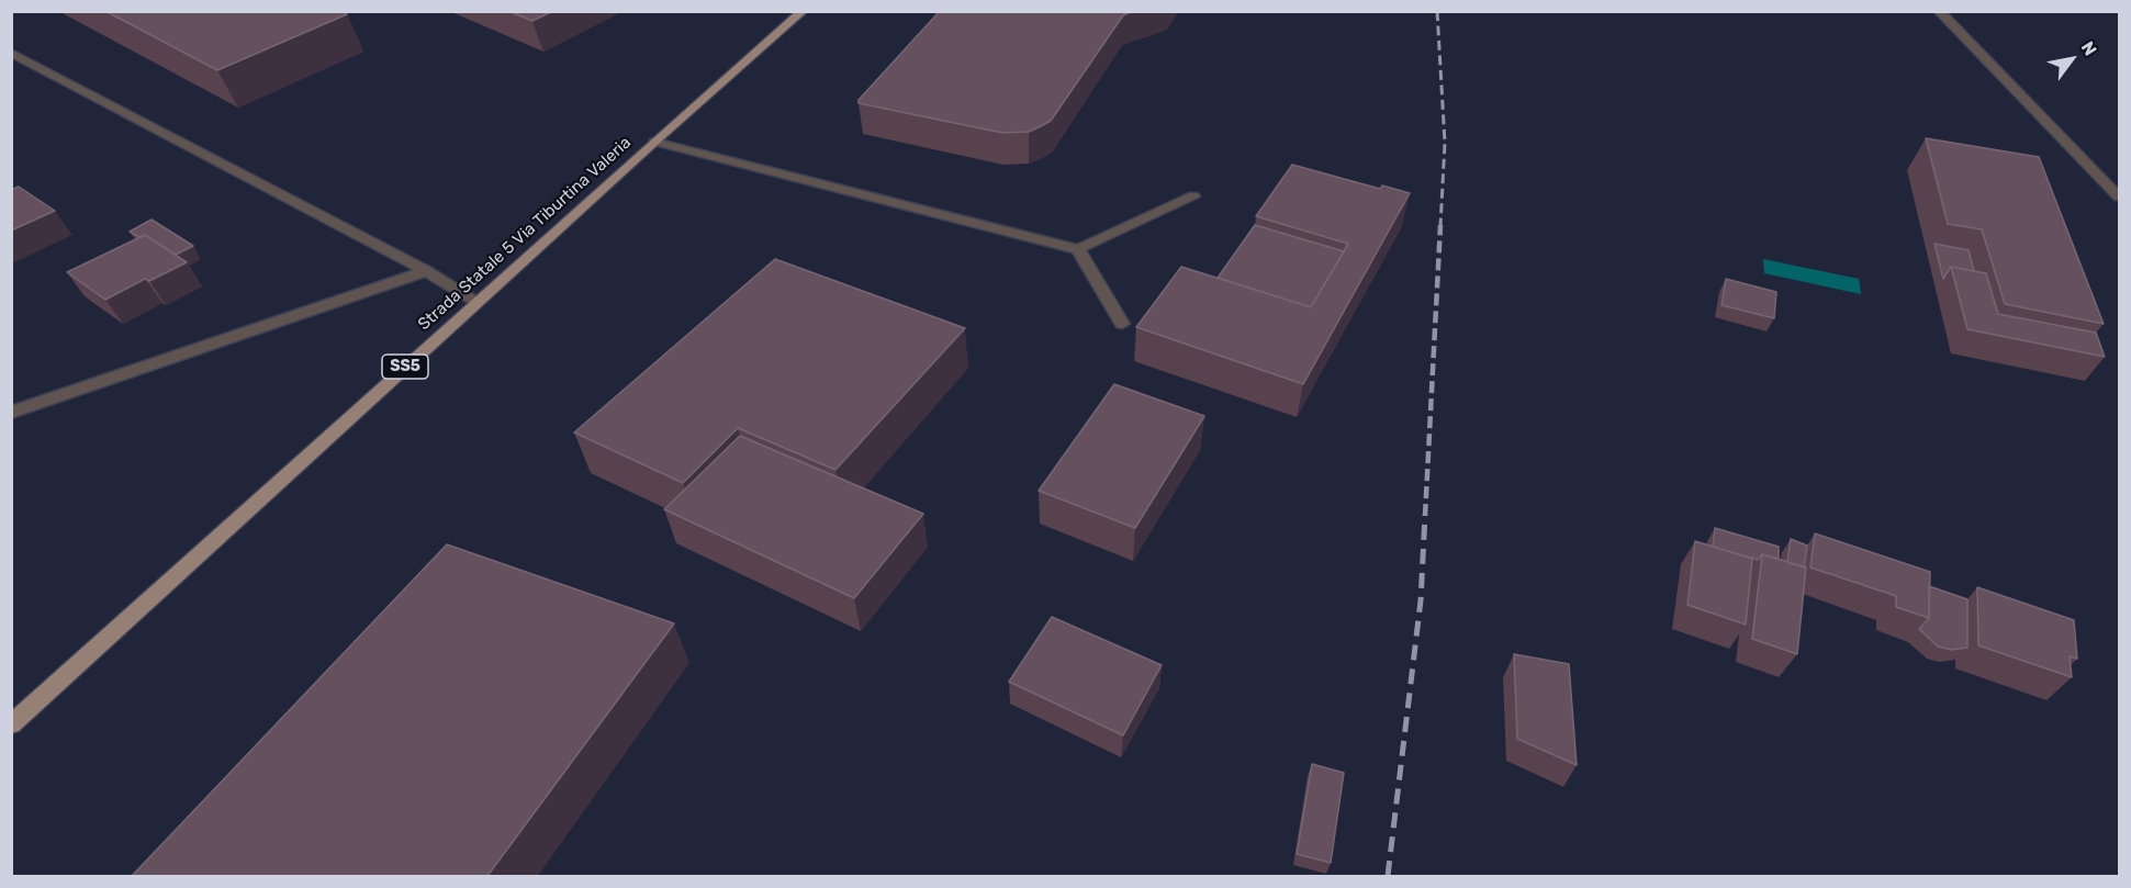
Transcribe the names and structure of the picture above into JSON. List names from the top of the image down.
{
  "streets": {
    "main road": ["Strada Statale 5 Via Tiburtina Valeria", "SS5"]
  },
  "north": "top right"
}
